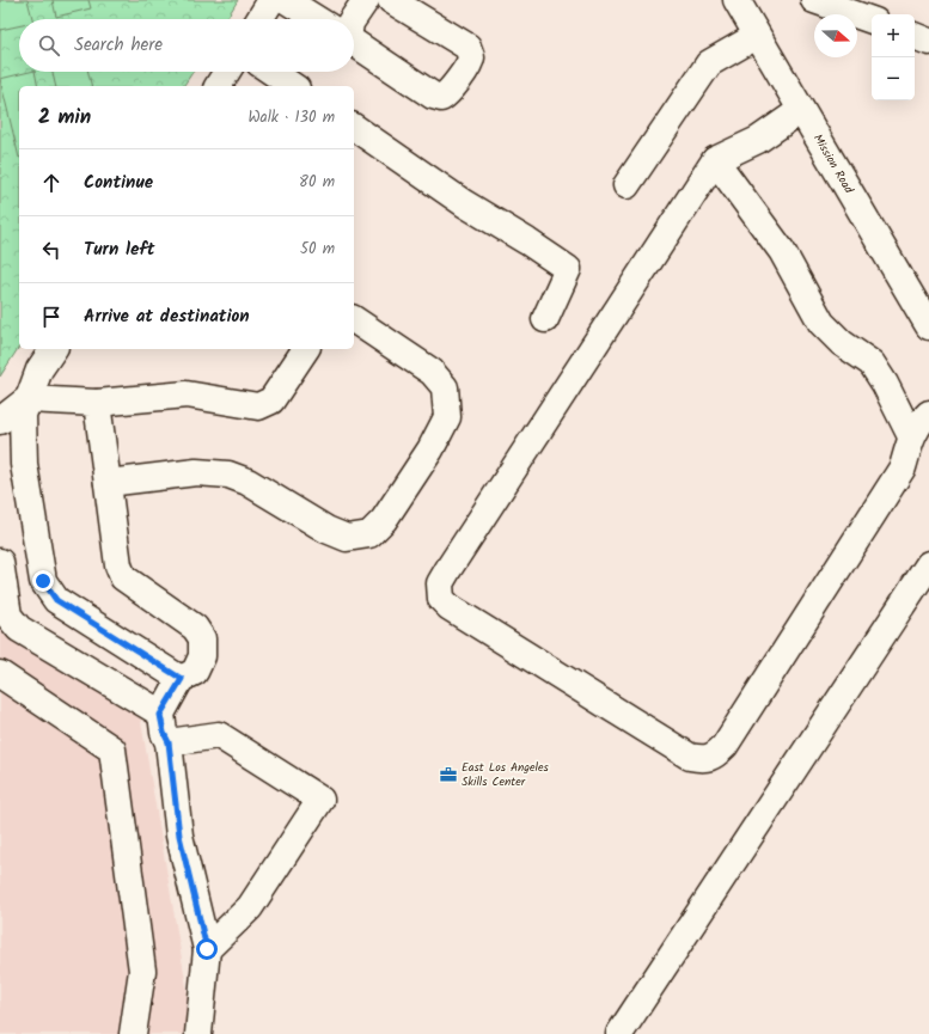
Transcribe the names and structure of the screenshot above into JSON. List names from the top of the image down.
{
  "streets": {
    "main road": ["Mission Road"]
  },
  "places": {
    "office": ["East Los Angeles Skills Center"]
  },
  "north": "right",
  "page": {
    "map_buttons": ["+", "−"],
    "search": "Search here",
    "heading": ["2 min", "Walk · 130 m"],
    "list": [
      ["Continue", "80 m"],
      ["Turn left", "50 m"],
      "Arrive at destination"
    ]
  }
}
